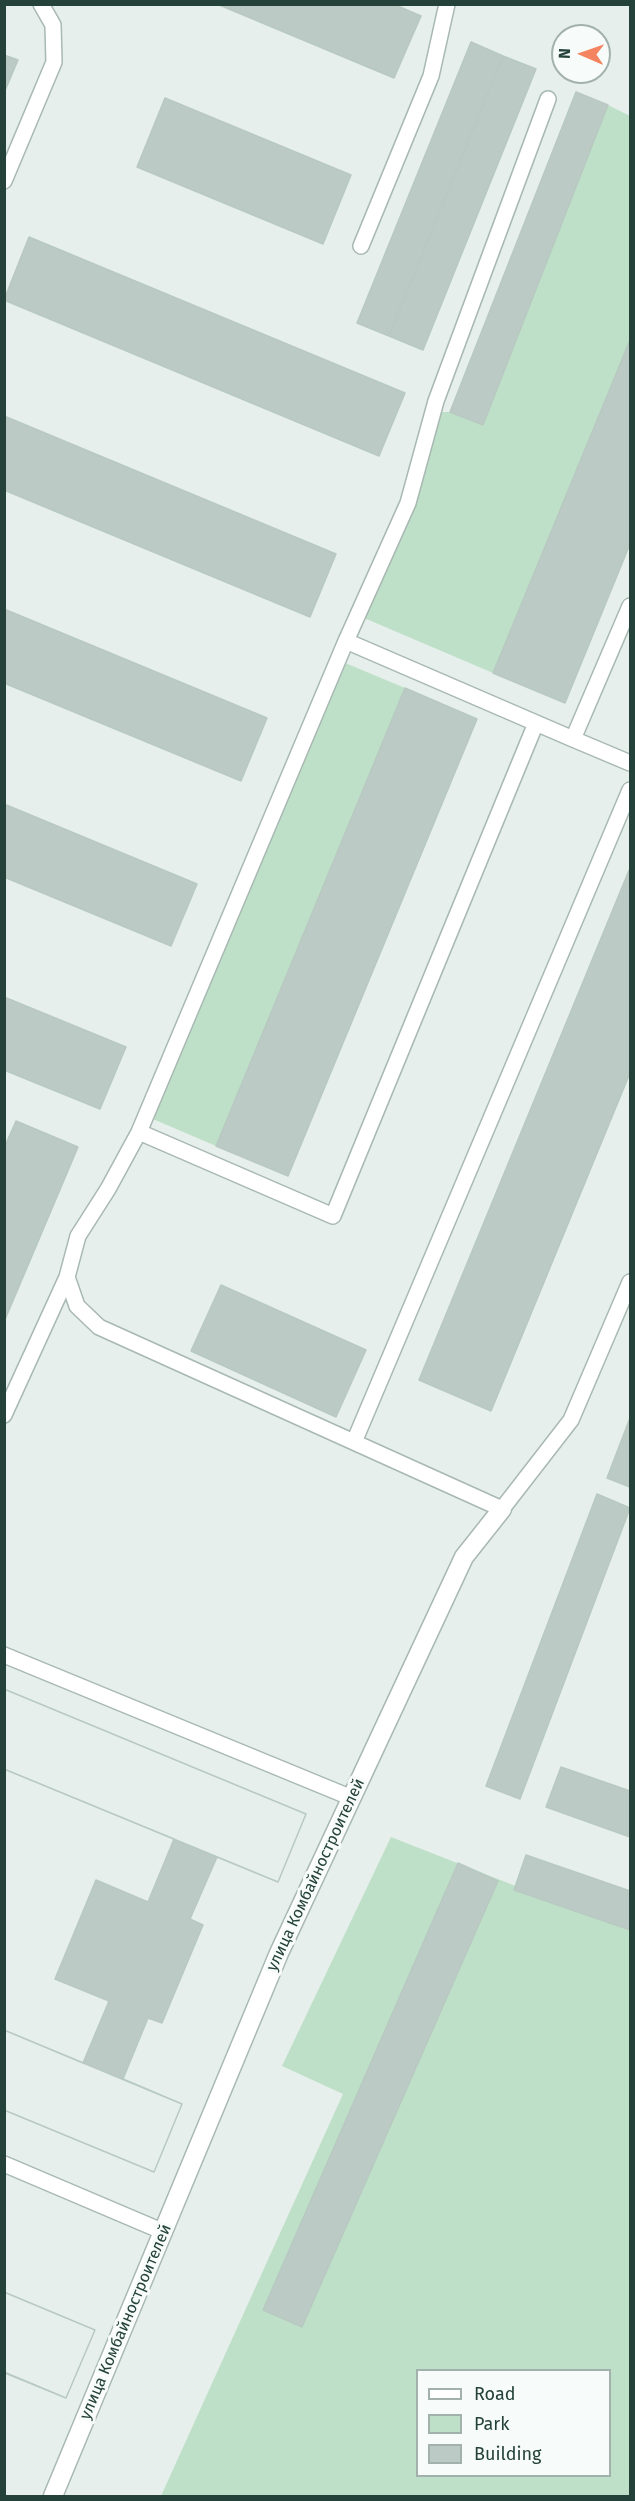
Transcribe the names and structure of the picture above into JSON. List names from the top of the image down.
{
  "streets": {
    "street": ["улица Комбайностроителей"]
  },
  "legend": ["Road", "Park", "Building"],
  "north": "left"
}
